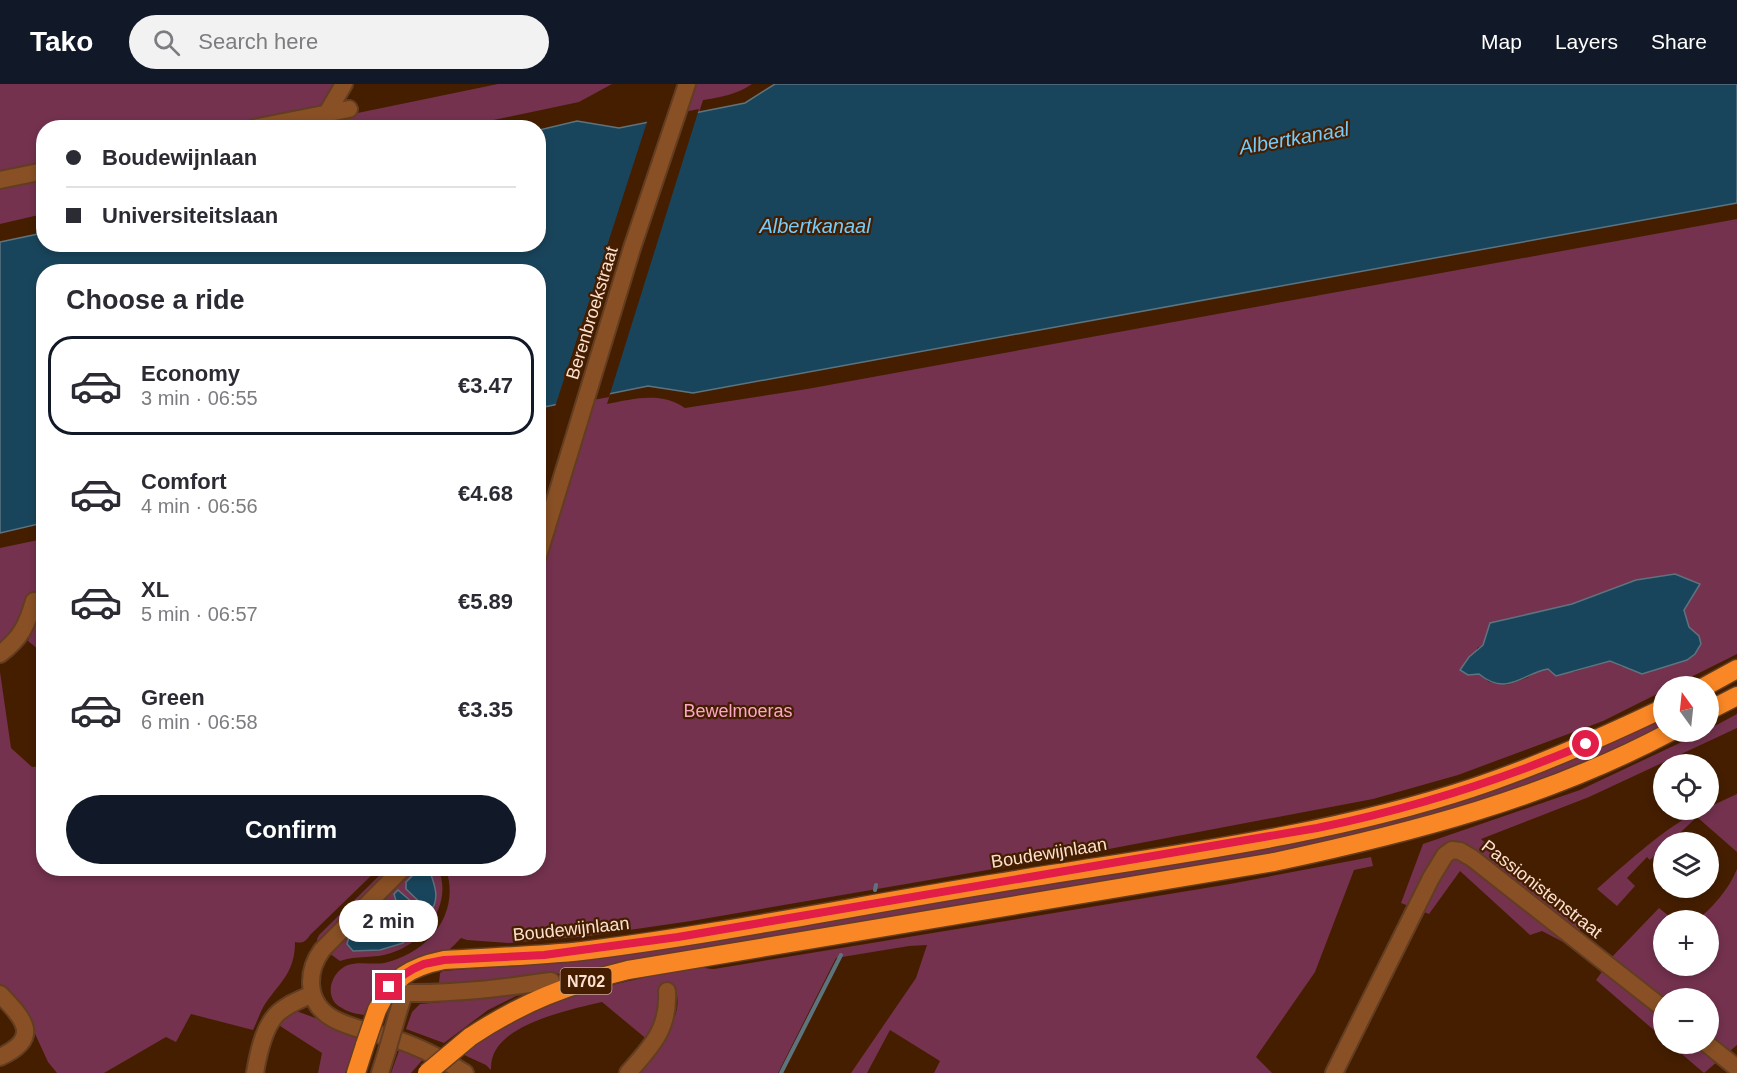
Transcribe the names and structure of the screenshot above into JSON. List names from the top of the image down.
{
  "streets": {
    "highway": ["Boudewijnlaan", "N702"],
    "street": ["Berenbroekstraat", "Passionistenstraat"]
  },
  "water": ["Albertkanaal"],
  "parks": ["Bewelmoeras"],
  "north": "top",
  "page": {
    "header": "Tako",
    "search": "Search here",
    "nav": ["Map", "Layers", "Share"],
    "banner": ["Boudewijnlaan", "Universiteitslaan"],
    "heading": "Choose a ride",
    "list": [
      {
        "name": "Economy",
        "note": "3 min · 06:55",
        "value": "€3.47"
      },
      {
        "name": "Comfort",
        "note": "4 min · 06:56",
        "value": "€4.68"
      },
      {
        "name": "XL",
        "note": "5 min · 06:57",
        "value": "€5.89"
      },
      {
        "name": "Green",
        "note": "6 min · 06:58",
        "value": "€3.35"
      }
    ],
    "map_buttons": ["+", "−"],
    "buttons": "Confirm",
    "bubble": "2 min"
  }
}
